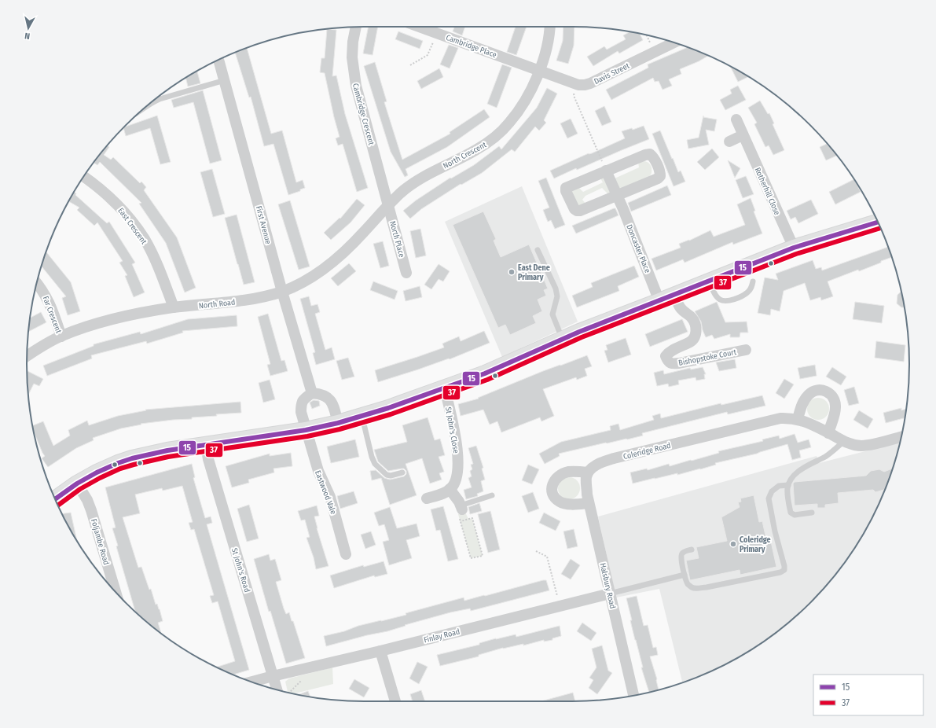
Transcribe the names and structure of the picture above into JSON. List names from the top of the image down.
{
  "streets": {
    "street": [
      "Cambridge Place",
      "Davis Street",
      "Cambridge Crescent",
      "North Crescent",
      "Rotherhill Close",
      "First Avenue",
      "East Crescent",
      "North Place",
      "Doncaster Place",
      "North Road",
      "Far Crescent",
      "Bishopstoke Court",
      "St John's Close",
      "Coleridge Road",
      "Eastwood Vale",
      "Foljambe Road",
      "St John's Road",
      "Halsbury Road",
      "Finlay Road"
    ]
  },
  "crossings": [
    ["Cambridge Place", "Davis Street"],
    ["Cambridge Place", "North Crescent"],
    ["Davis Street", "North Crescent"],
    ["Cambridge Crescent", "North Crescent"],
    ["Cambridge Crescent", "North Place"],
    ["Cambridge Crescent", "North Road"],
    ["North Crescent", "North Place"],
    ["North Crescent", "North Road"],
    ["First Avenue", "North Road"],
    ["First Avenue", "Eastwood Vale"],
    ["East Crescent", "North Road"],
    ["North Place", "North Road"],
    ["North Road", "Far Crescent"],
    ["Coleridge Road", "Halsbury Road"],
    ["St John's Road", "Finlay Road"],
    ["Halsbury Road", "Finlay Road"]
  ],
  "places": ["East Dene Primary", "Coleridge Primary"],
  "lines": ["transit line 15", "transit line 37"],
  "legend": ["15", "37"],
  "north": "bottom"
}
